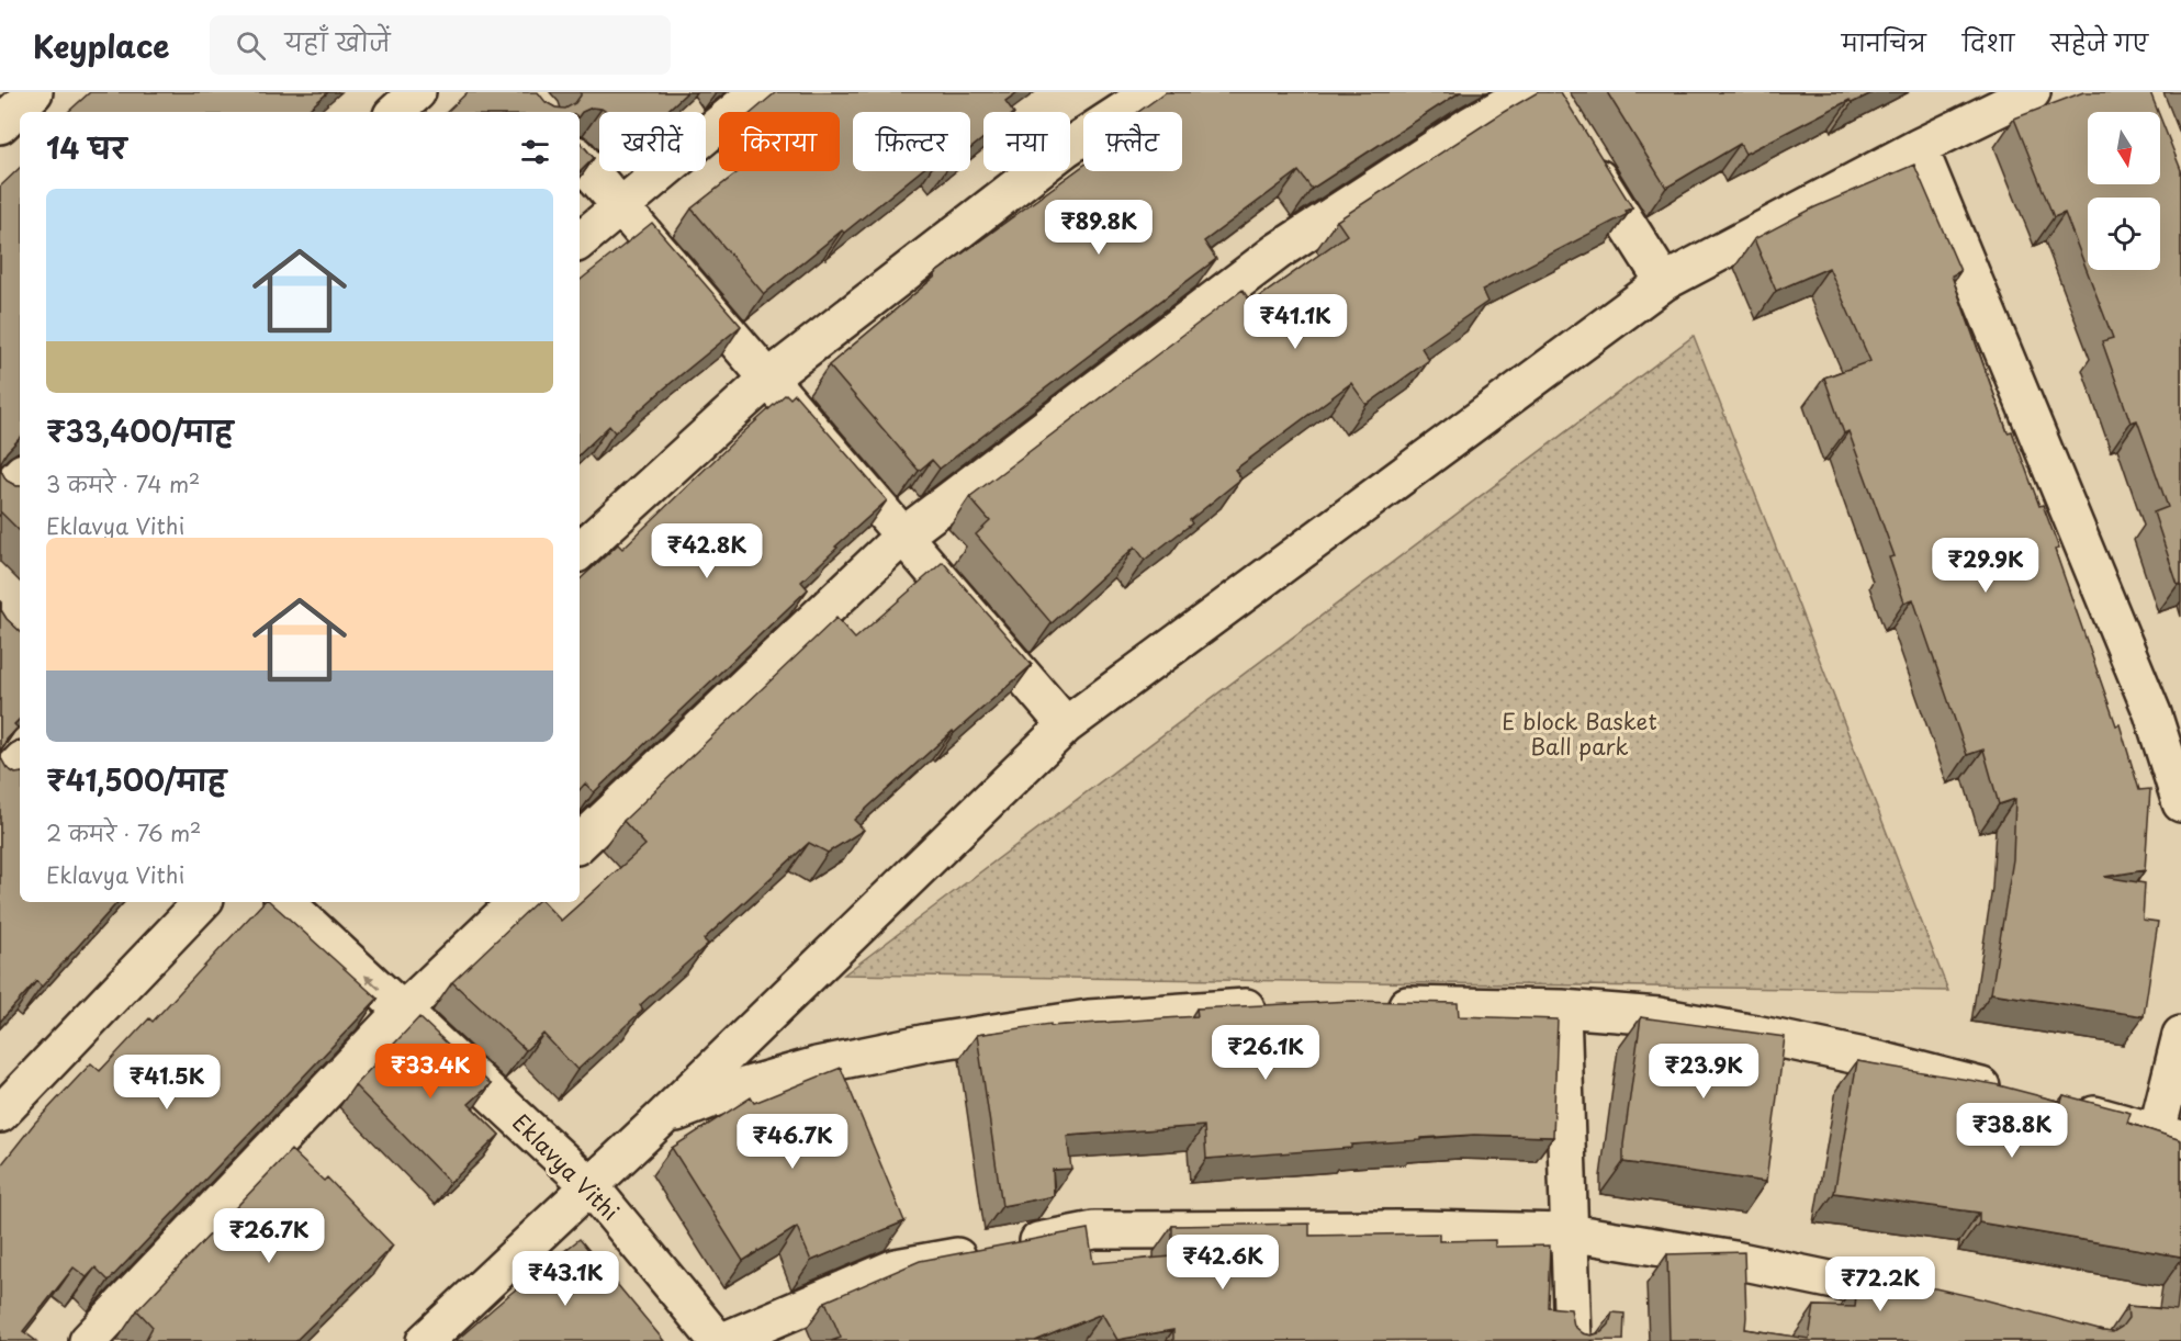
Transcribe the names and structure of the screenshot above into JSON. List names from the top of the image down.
{
  "streets": {
    "street": ["Eklavya Vithi"]
  },
  "parks": ["E block Basket Ball park"],
  "north": "bottom",
  "page": {
    "header": "Keyplace",
    "search": "यहाँ खोजें",
    "nav": ["मानचित्र", "दिशा", "सहेजे गए"],
    "chip": [
      "खरीदें",
      "किराया",
      "फ़िल्टर",
      "नया",
      "फ़्लैट"
    ],
    "heading": "14 घर",
    "list": [
      {
        "name": "₹33,400/माह",
        "note": "3 कमरे · 74 m² · Eklavya Vithi"
      },
      {
        "name": "₹41,500/माह",
        "note": "2 कमरे · 76 m² · Eklavya Vithi"
      }
    ],
    "price": [
      "₹89.8K",
      "₹41.1K",
      "₹42.8K",
      "₹29.9K",
      "₹26.1K",
      "₹33.4K",
      "₹23.9K",
      "₹41.5K",
      "₹38.8K",
      "₹46.7K",
      "₹26.7K",
      "₹42.6K",
      "₹43.1K",
      "₹72.2K"
    ]
  }
}
